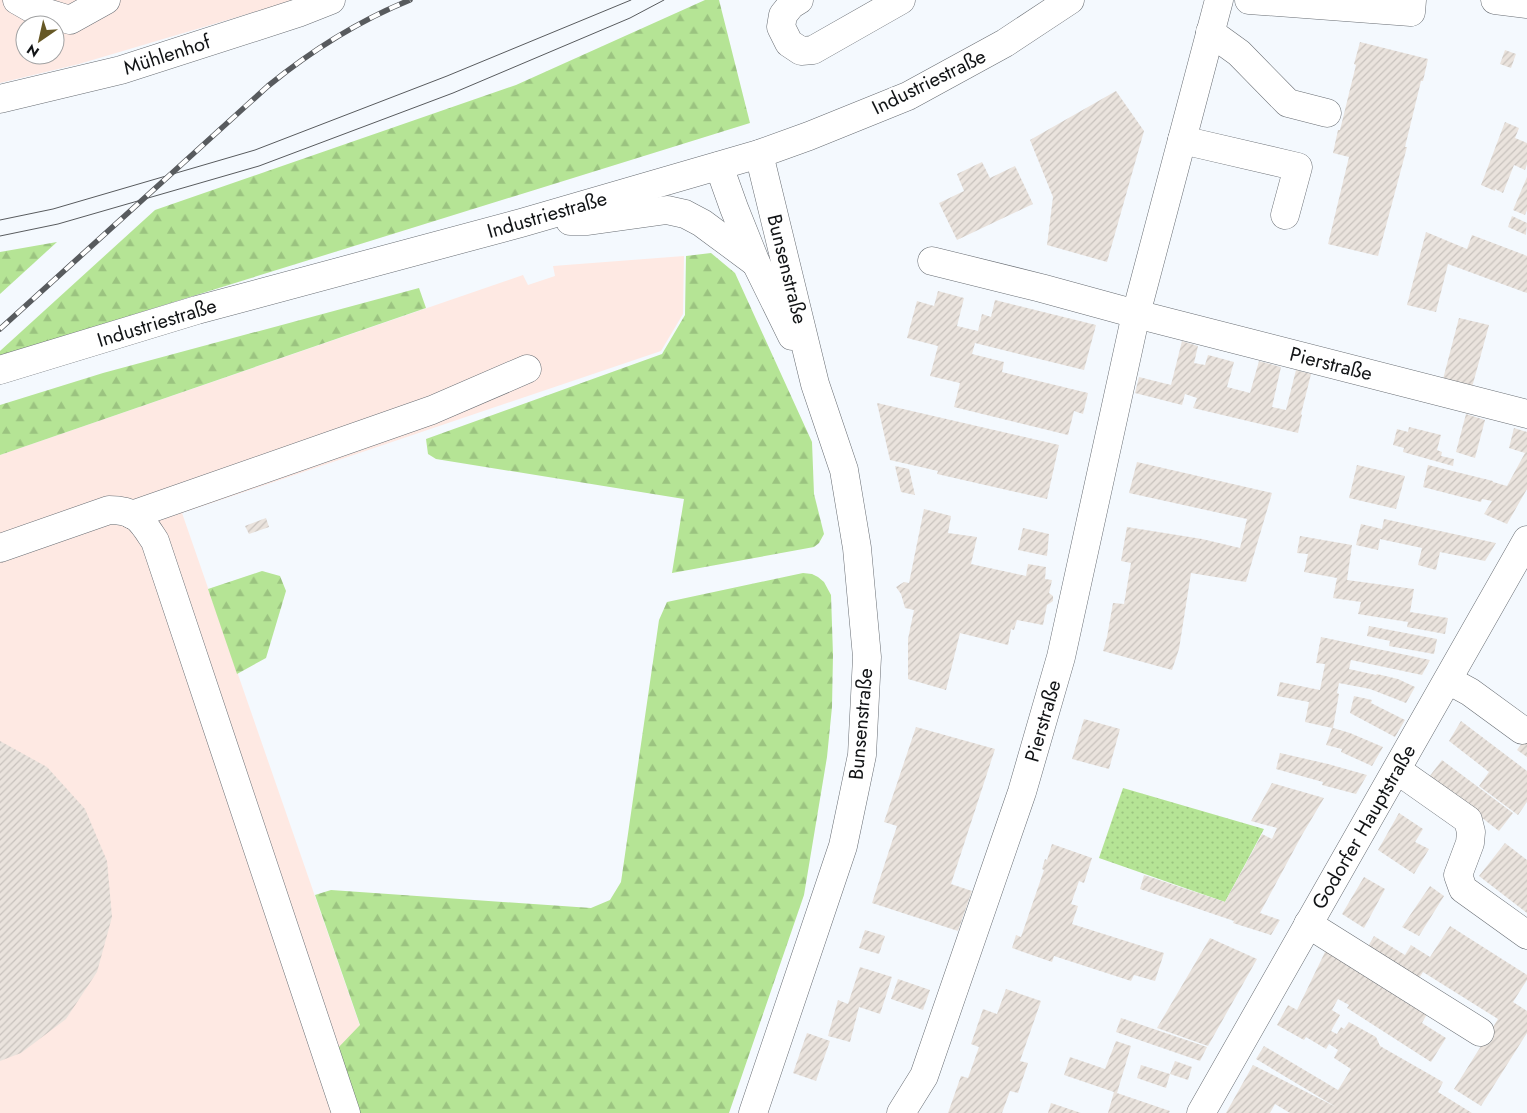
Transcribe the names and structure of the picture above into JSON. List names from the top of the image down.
{
  "streets": {
    "main road": [
      "Mühlenhof",
      "Industriestraße",
      "Bunsenstraße",
      "Pierstraße",
      "Godorfer Hauptstraße"
    ]
  },
  "crossings": [
    ["Industriestraße", "Bunsenstraße"]
  ],
  "north": "bottom left"
}
